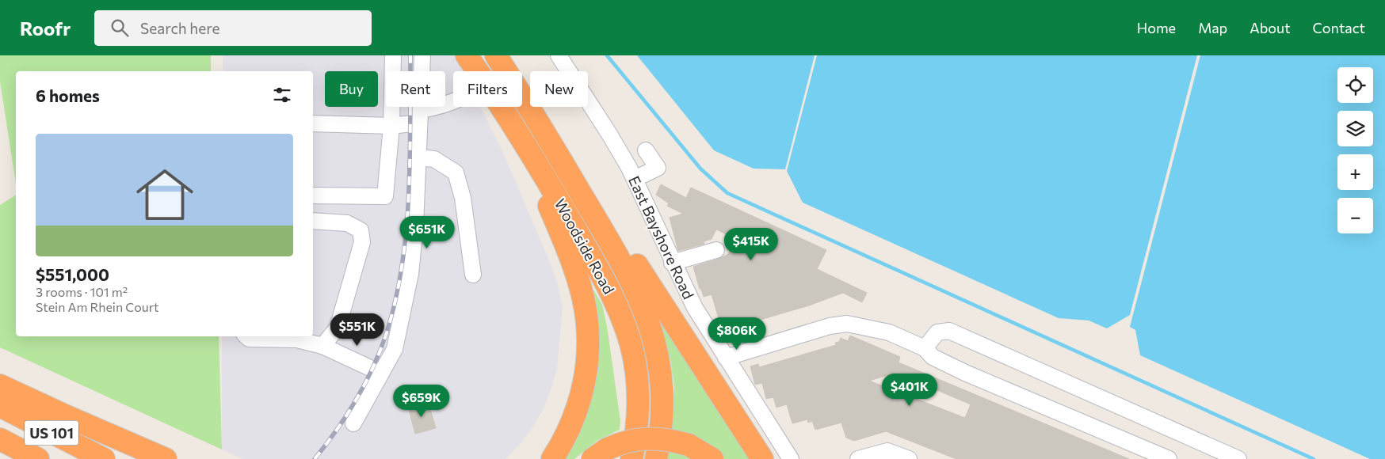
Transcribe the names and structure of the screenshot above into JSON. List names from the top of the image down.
{
  "streets": {
    "highway": ["Woodside Road", "US 101"],
    "street": ["East Bayshore Road"]
  },
  "page": {
    "header": "Roofr",
    "search": "Search here",
    "nav": [
      "Home",
      "Map",
      "About",
      "Contact"
    ],
    "map_buttons": ["+", "−"],
    "chip": [
      "Buy",
      "Rent",
      "Filters",
      "New"
    ],
    "heading": "6 homes",
    "list": [
      {
        "name": "$551,000",
        "note": "3 rooms · 101 m² · Stein Am Rhein Court"
      }
    ],
    "price": [
      "$651K",
      "$415K",
      "$551K",
      "$806K",
      "$401K",
      "$659K"
    ]
  }
}
